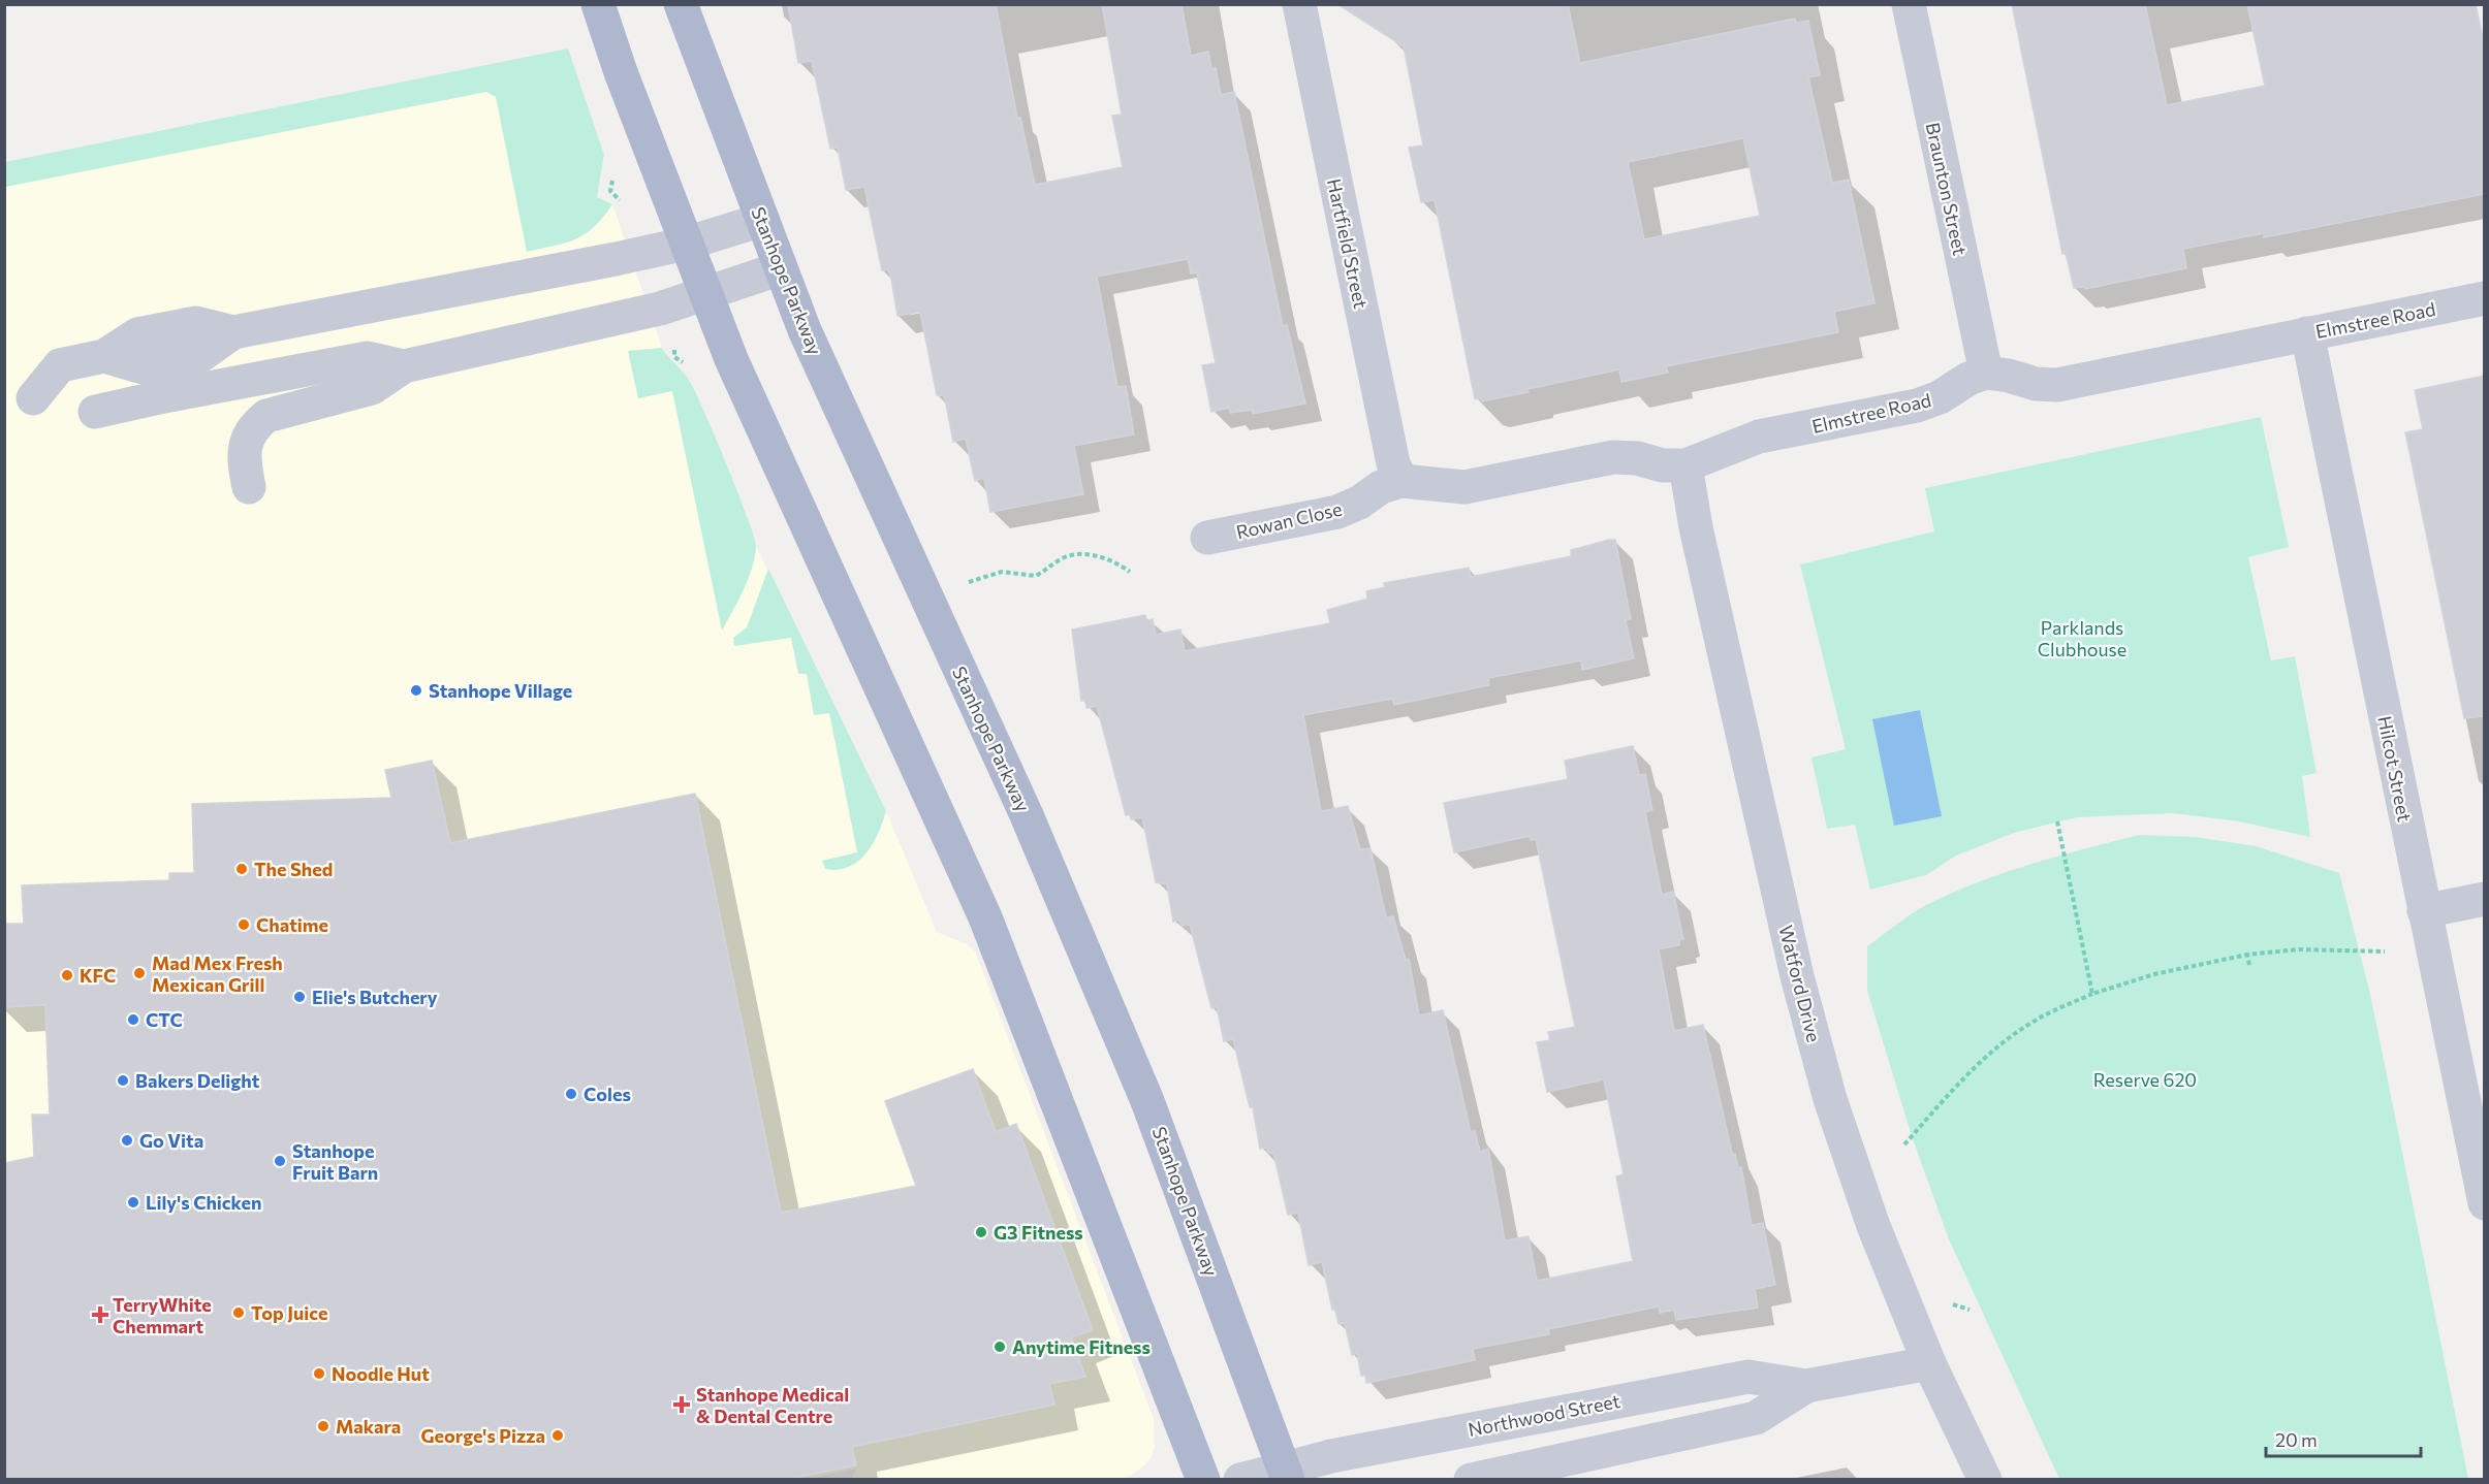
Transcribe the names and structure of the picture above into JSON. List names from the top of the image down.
{
  "streets": {
    "main road": ["Stanhope Parkway"],
    "street": [
      "Braunton Street",
      "Hartfield Street",
      "Elmstree Road",
      "Rowan Close",
      "Hilcot Street",
      "Watford Drive",
      "Northwood Street"
    ]
  },
  "crossings": [
    ["Braunton Street", "Elmstree Road"],
    ["Hartfield Street", "Elmstree Road"],
    ["Hartfield Street", "Rowan Close"],
    ["Stanhope Parkway", "Northwood Street"],
    ["Elmstree Road", "Rowan Close"],
    ["Elmstree Road", "Hilcot Street"],
    ["Elmstree Road", "Watford Drive"],
    ["Watford Drive", "Northwood Street"]
  ],
  "parks": ["Parklands Clubhouse", "Reserve 620"],
  "places": {
    "other": [
      "Stanhope Village",
      "The Shed",
      "Chatime",
      "Mad Mex Fresh Mexican Grill",
      "KFC",
      "Elie's Butchery",
      "CTC",
      "Bakers Delight",
      "Coles",
      "Go Vita",
      "Stanhope Fruit Barn",
      "Lily's Chicken",
      "G3 Fitness",
      "Top Juice",
      "Anytime Fitness",
      "Noodle Hut",
      "Makara",
      "George's Pizza"
    ],
    "health": ["TerryWhite Chemmart", "Stanhope Medical & Dental Centre"]
  },
  "scale_bar": "20 m"
}
